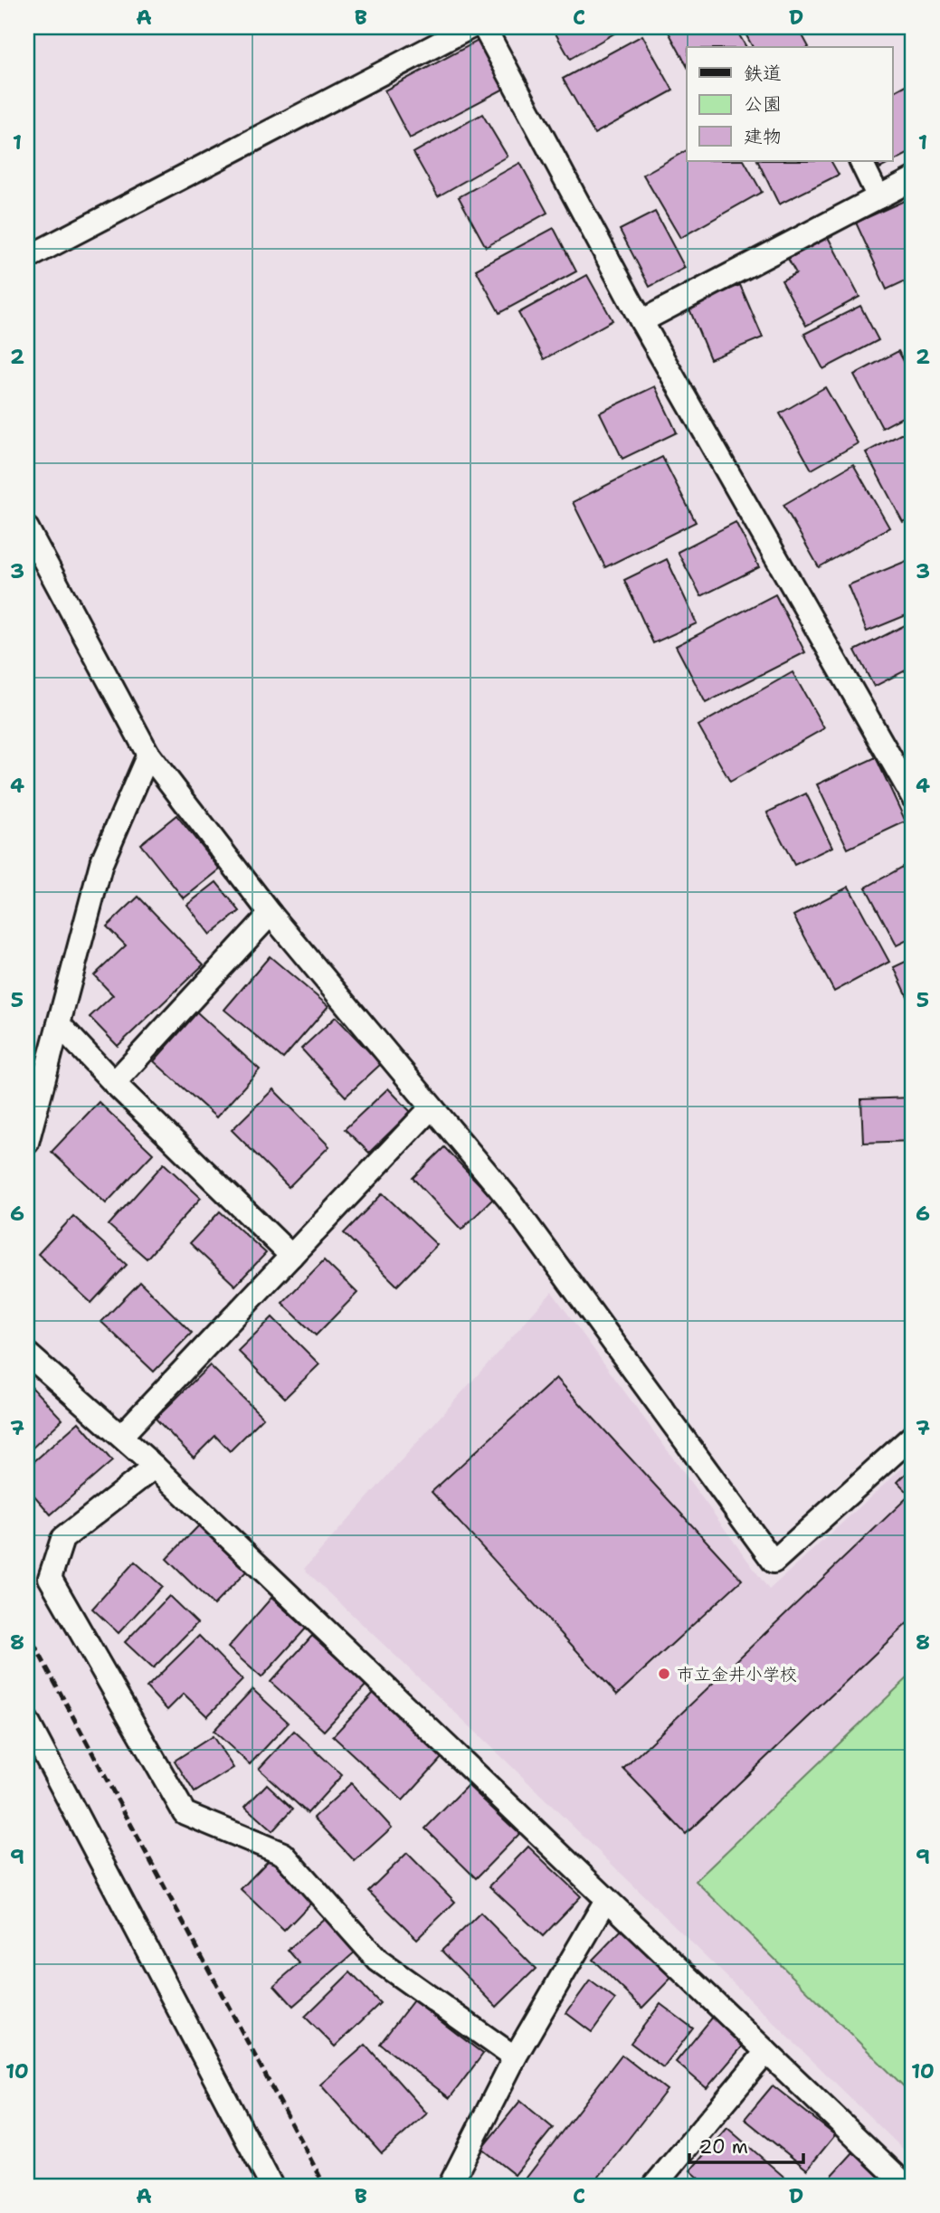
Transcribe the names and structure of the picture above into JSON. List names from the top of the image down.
{
  "places": ["市立金井小学校"],
  "legend": ["鉄道", "公園", "建物"],
  "scale_bar": "20 m",
  "grid": {
    "columns": [
      "A",
      "B",
      "C",
      "D"
    ],
    "rows": [
      "1",
      "2",
      "3",
      "4",
      "5",
      "6",
      "7",
      "8",
      "9",
      "10"
    ]
  }
}
